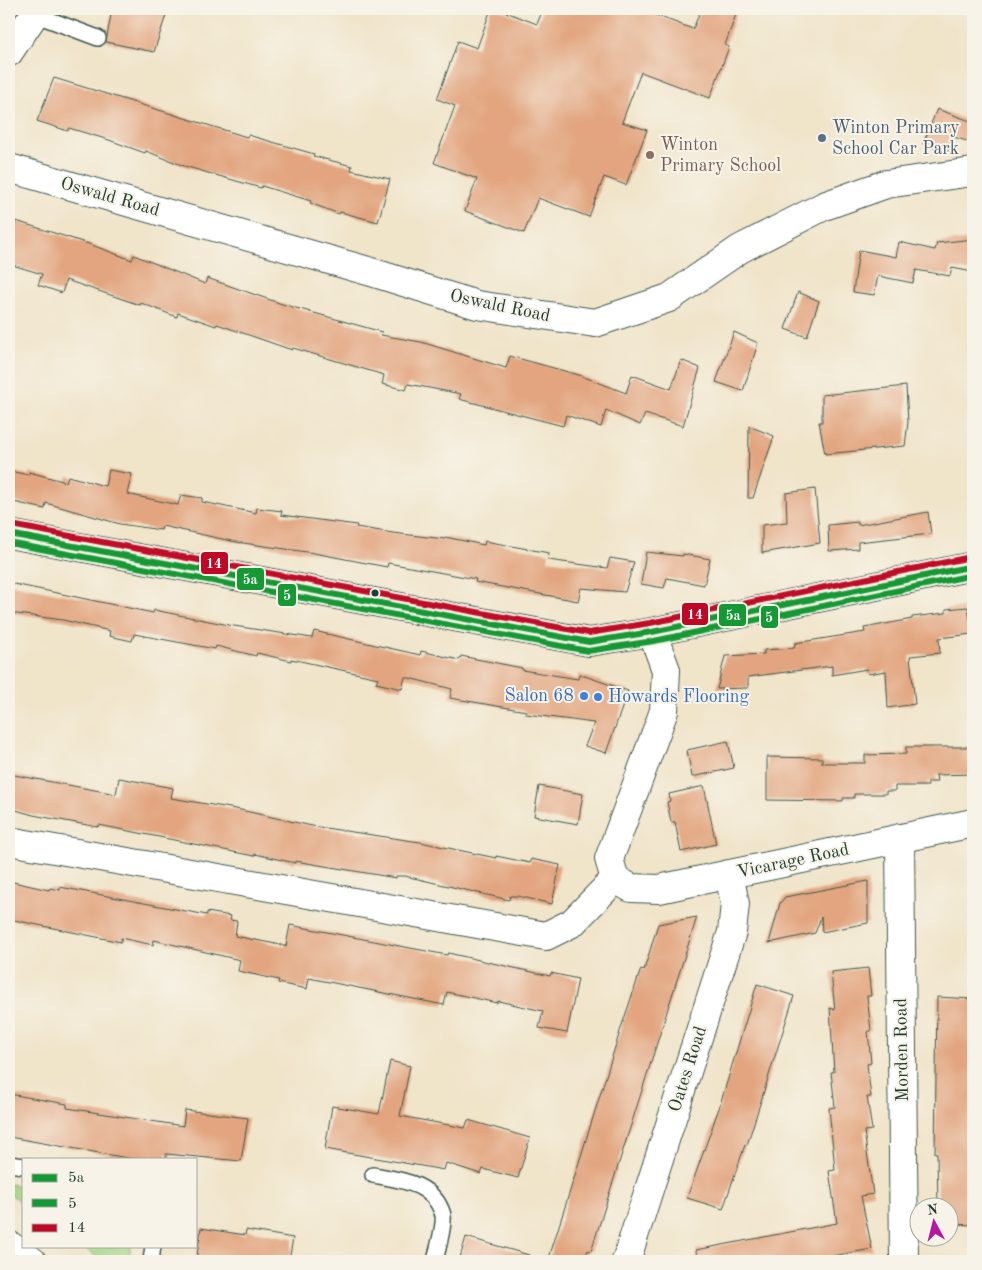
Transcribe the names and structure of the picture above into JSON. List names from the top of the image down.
{
  "streets": {
    "street": [
      "Oswald Road",
      "Vicarage Road",
      "Morden Road",
      "Oates Road"
    ]
  },
  "crossings": [
    ["Vicarage Road", "Morden Road"],
    ["Vicarage Road", "Oates Road"]
  ],
  "places": [
    "Winton Primary School Car Park",
    "Winton Primary School",
    "Salon 68",
    "Howards Flooring"
  ],
  "lines": ["transit line 14", "transit line 5a", "transit line 5"],
  "legend": ["5a", "5", "14"],
  "north": "top"
}
